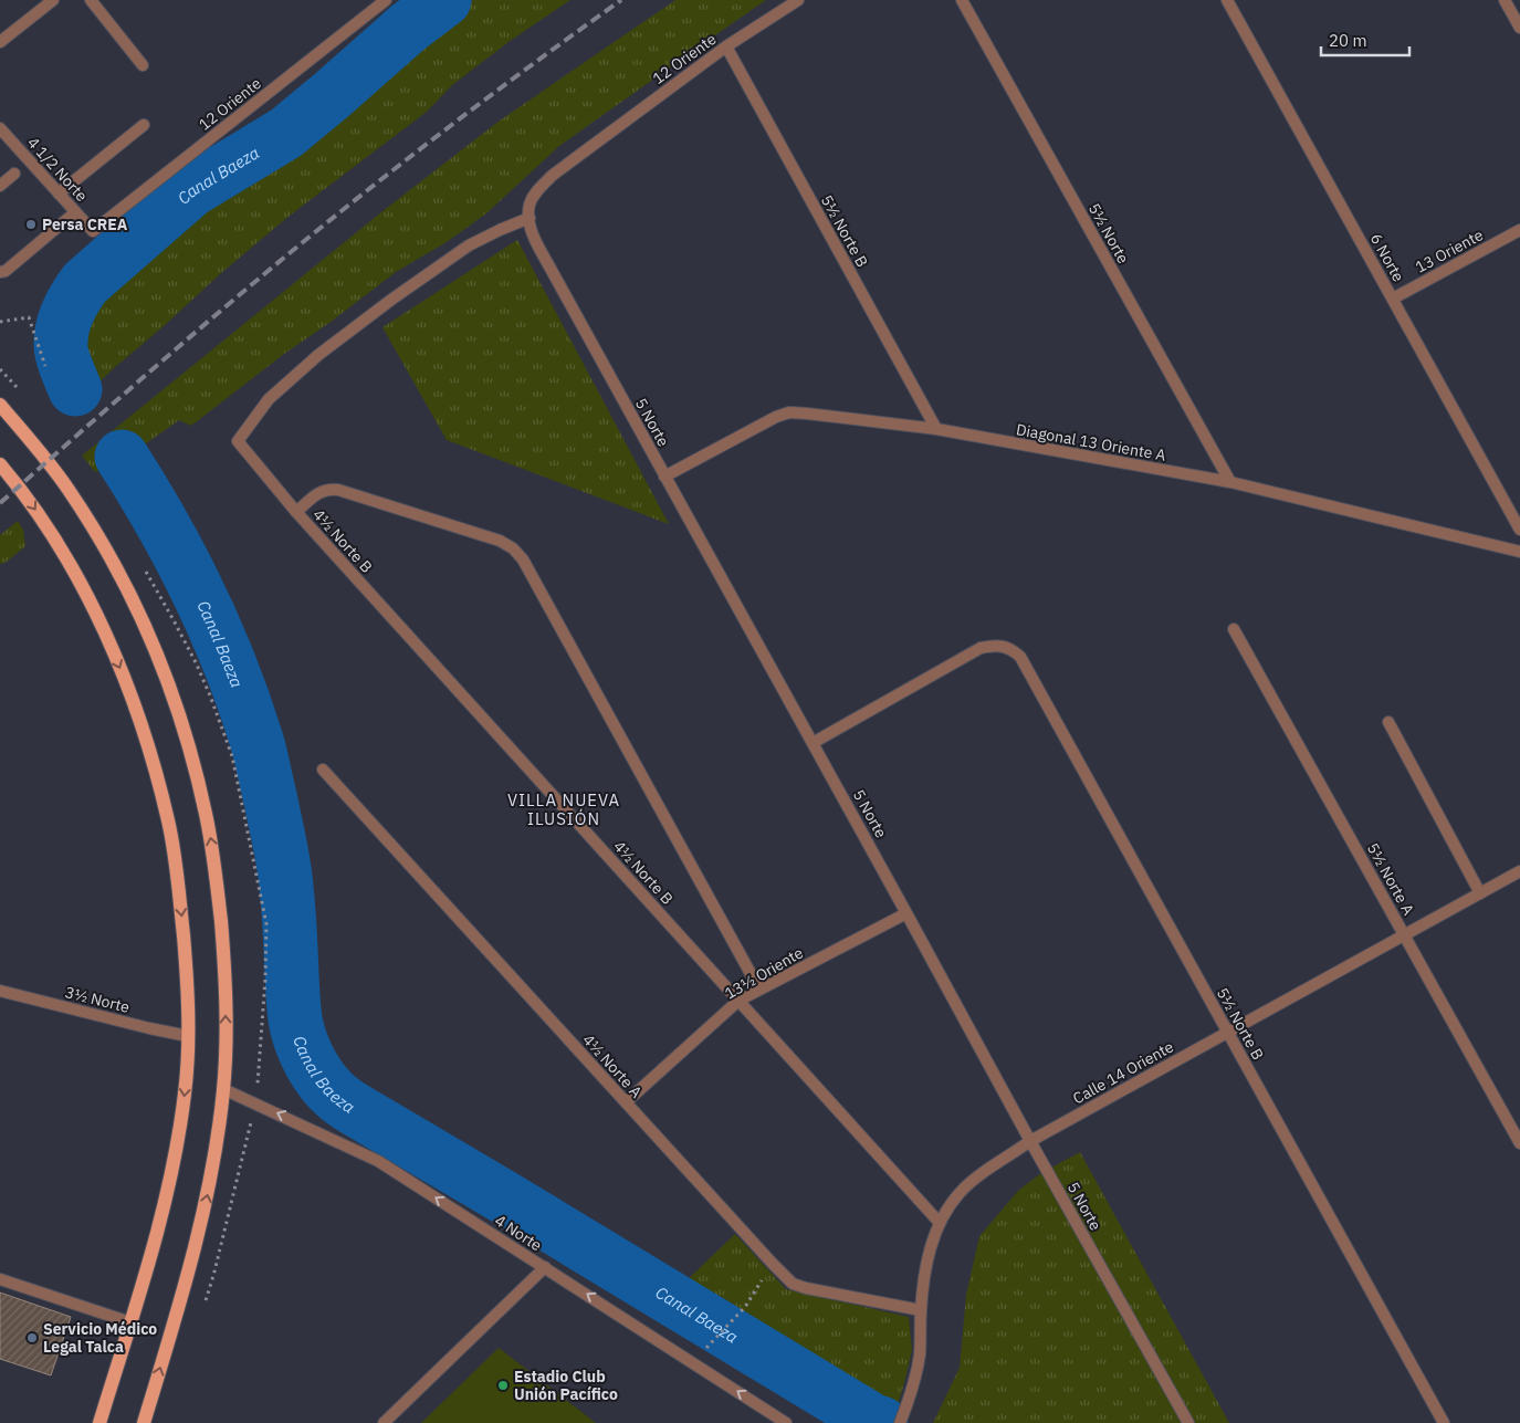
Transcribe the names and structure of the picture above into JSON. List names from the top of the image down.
{
  "streets": {
    "street": [
      "12 Oriente",
      "4 1/2 Norte",
      "5½ Norte B",
      "5½ Norte",
      "13 Oriente",
      "6 Norte",
      "5 Norte",
      "Diagonal 13 Oriente A",
      "4½ Norte B",
      "5½ Norte A",
      "13½ Oriente",
      "3½ Norte",
      "4½ Norte A",
      "Calle 14 Oriente",
      "4 Norte"
    ]
  },
  "crossings": [
    ["12 Oriente", "4 1/2 Norte"],
    ["12 Oriente", "5½ Norte B"],
    ["12 Oriente", "5 Norte"],
    ["12 Oriente", "4½ Norte B"],
    ["5½ Norte B", "5 Norte"],
    ["5½ Norte B", "Diagonal 13 Oriente A"],
    ["5½ Norte B", "Calle 14 Oriente"],
    ["5½ Norte", "Diagonal 13 Oriente A"],
    ["13 Oriente", "6 Norte"],
    ["5 Norte", "Diagonal 13 Oriente A"],
    ["5 Norte", "4½ Norte B"],
    ["5 Norte", "13½ Oriente"],
    ["5 Norte", "Calle 14 Oriente"],
    ["4½ Norte B", "13½ Oriente"],
    ["4½ Norte B", "Calle 14 Oriente"],
    ["5½ Norte A", "Calle 14 Oriente"],
    ["13½ Oriente", "4½ Norte A"],
    ["4½ Norte A", "Calle 14 Oriente"]
  ],
  "one_way": ["4 Norte"],
  "districts": ["VILLA NUEVA ILUSIÓN"],
  "water": ["Canal Baeza"],
  "places": ["Persa CREA", "Servicio Médico Legal Talca", "Estadio Club Unión Pacífico"],
  "scale_bar": "20 m"
}
